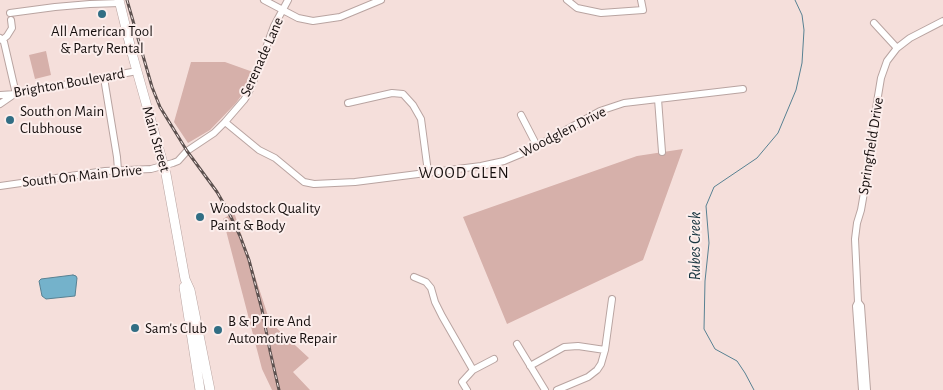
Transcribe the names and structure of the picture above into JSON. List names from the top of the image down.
{
  "streets": {
    "main road": ["Main Street"],
    "street": [
      "Serenade Lane",
      "Brighton Boulevard",
      "Woodglen Drive",
      "Springfield Drive",
      "South On Main Drive"
    ]
  },
  "crossings": [
    ["Serenade Lane", "Woodglen Drive"],
    ["Serenade Lane", "Main Street"],
    ["Serenade Lane", "South On Main Drive"],
    ["Brighton Boulevard", "Main Street"],
    ["Main Street", "South On Main Drive"]
  ],
  "districts": ["WOOD GLEN"],
  "water": ["Rubes Creek"],
  "places": [
    "All American Tool & Party Rental",
    "South on Main Clubhouse",
    "Woodstock Quality Paint & Body",
    "Sam's Club",
    "B & P Tire And Automotive Repair"
  ]
}
